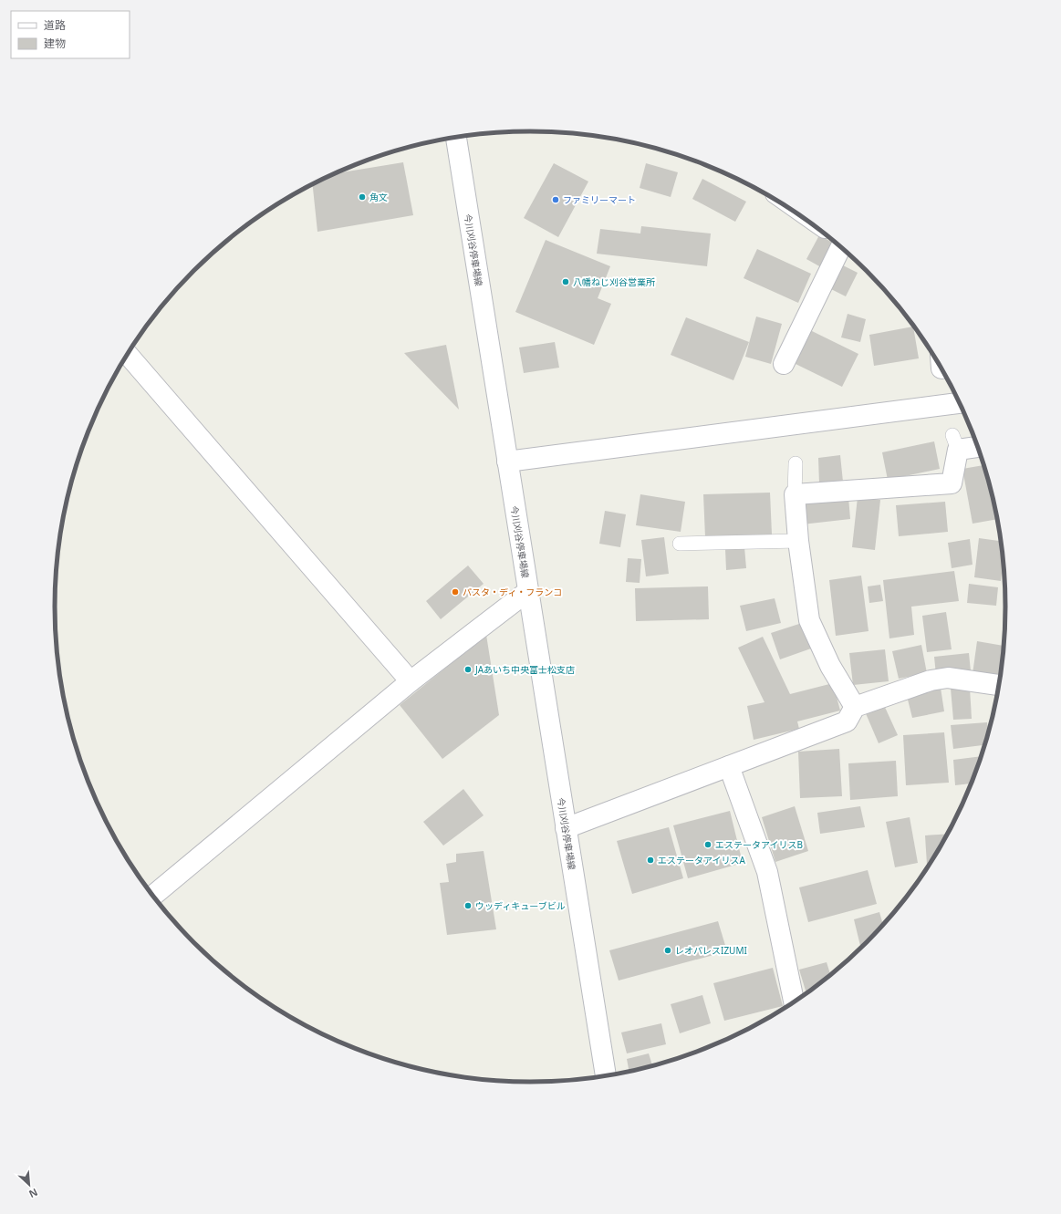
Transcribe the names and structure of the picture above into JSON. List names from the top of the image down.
{
  "streets": {
    "street": ["今川刈谷停車場線"]
  },
  "places": [
    "角文",
    "ファミリーマート",
    "八幡ねじ刈谷営業所",
    "パスタ・ディ・フランコ",
    "JAあいち中央富士松支店",
    "エステータアイリスB",
    "エステータアイリスA",
    "ウッディキューブビル",
    "レオパレスIZUMI"
  ],
  "legend": ["道路", "建物"],
  "north": "bottom right"
}
